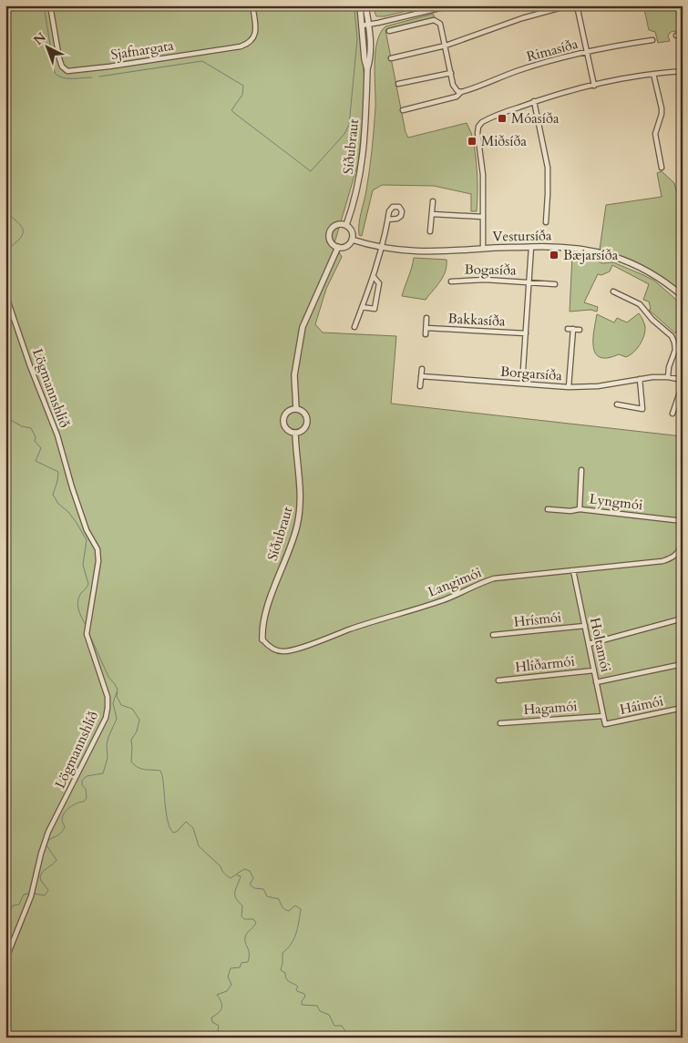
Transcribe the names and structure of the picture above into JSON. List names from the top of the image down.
{
  "streets": {
    "street": [
      "Sjafnargata",
      "Rimasíða",
      "Síðubraut",
      "Vestursíða",
      "Bogasíða",
      "Bakkasíða",
      "Borgarsíða",
      "Lögmannshlíð",
      "Lyngmói",
      "Langimói",
      "Hrísmói",
      "Holtamói",
      "Hlíðarmói",
      "Háimói",
      "Hagamói"
    ]
  },
  "crossings": [
    ["Síðubraut", "Vestursíða"],
    ["Síðubraut", "Langimói"],
    ["Langimói", "Holtamói"],
    ["Hrísmói", "Holtamói"],
    ["Holtamói", "Hlíðarmói"],
    ["Holtamói", "Háimói"],
    ["Holtamói", "Hagamói"]
  ],
  "places": {
    "transit": ["Móasíða", "Miðsíða", "Bæjarsíða"]
  },
  "north": "top left"
}
